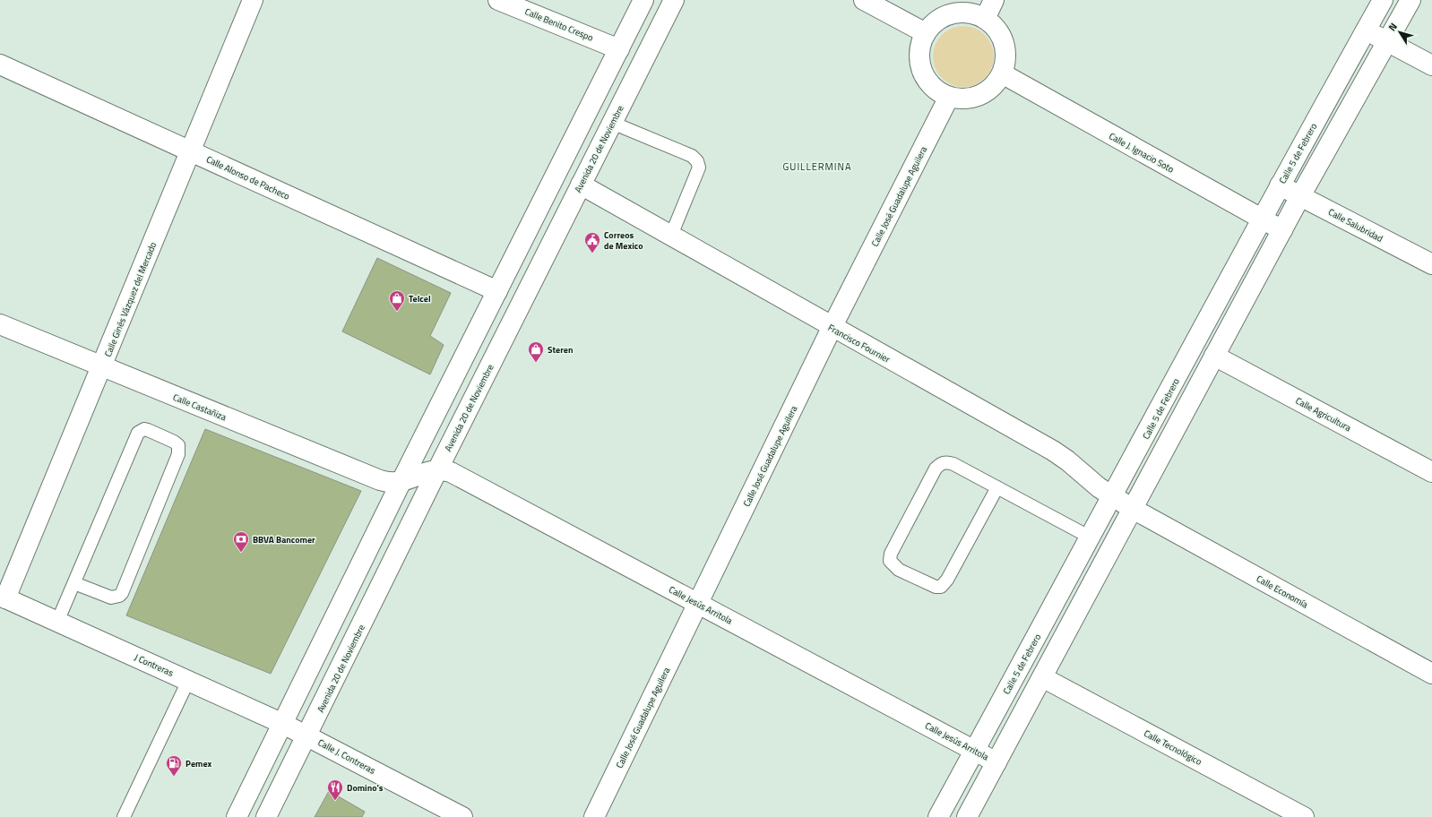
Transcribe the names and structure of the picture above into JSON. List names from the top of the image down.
{
  "streets": {
    "street": [
      "Calle Benito Crespo",
      "Avenida 20 de Noviembre",
      "Calle J. Ignacio Soto",
      "Calle 5 de Febrero",
      "Calle Alonso de Pacheco",
      "Calle José Guadalupe Aguilera",
      "Calle Salubridad",
      "Calle Ginés Vázquez del Mercado",
      "Francisco Fournier",
      "Calle Castañiza",
      "Calle Agricultura",
      "Calle Economía",
      "Calle Jesús Arritola",
      "J Contreras",
      "Calle Tecnológico",
      "Calle J. Contreras"
    ]
  },
  "crossings": [
    ["Avenida 20 de Noviembre", "Francisco Fournier"],
    ["Avenida 20 de Noviembre", "Calle Jesús Arritola"],
    ["Avenida 20 de Noviembre", "J Contreras"],
    ["Avenida 20 de Noviembre", "Calle J. Contreras"],
    ["Calle J. Ignacio Soto", "Calle 5 de Febrero"],
    ["Calle J. Ignacio Soto", "Calle José Guadalupe Aguilera"],
    ["Calle 5 de Febrero", "Calle Salubridad"],
    ["Calle 5 de Febrero", "Francisco Fournier"],
    ["Calle 5 de Febrero", "Calle Jesús Arritola"],
    ["Calle Alonso de Pacheco", "Calle Ginés Vázquez del Mercado"],
    ["Calle José Guadalupe Aguilera", "Francisco Fournier"],
    ["Calle José Guadalupe Aguilera", "Calle Jesús Arritola"],
    ["Calle Ginés Vázquez del Mercado", "Calle Castañiza"],
    ["Calle Ginés Vázquez del Mercado", "J Contreras"],
    ["Francisco Fournier", "Calle Economía"],
    ["J Contreras", "Calle J. Contreras"]
  ],
  "districts": ["GUILLERMINA"],
  "places": {
    "public building": ["Correos de Mexico"],
    "shop": ["Telcel", "Steren"],
    "bank": ["BBVA Bancomer"],
    "fuel station": ["Pemex"],
    "restaurant": ["Domino's"]
  },
  "north": "top left"
}
